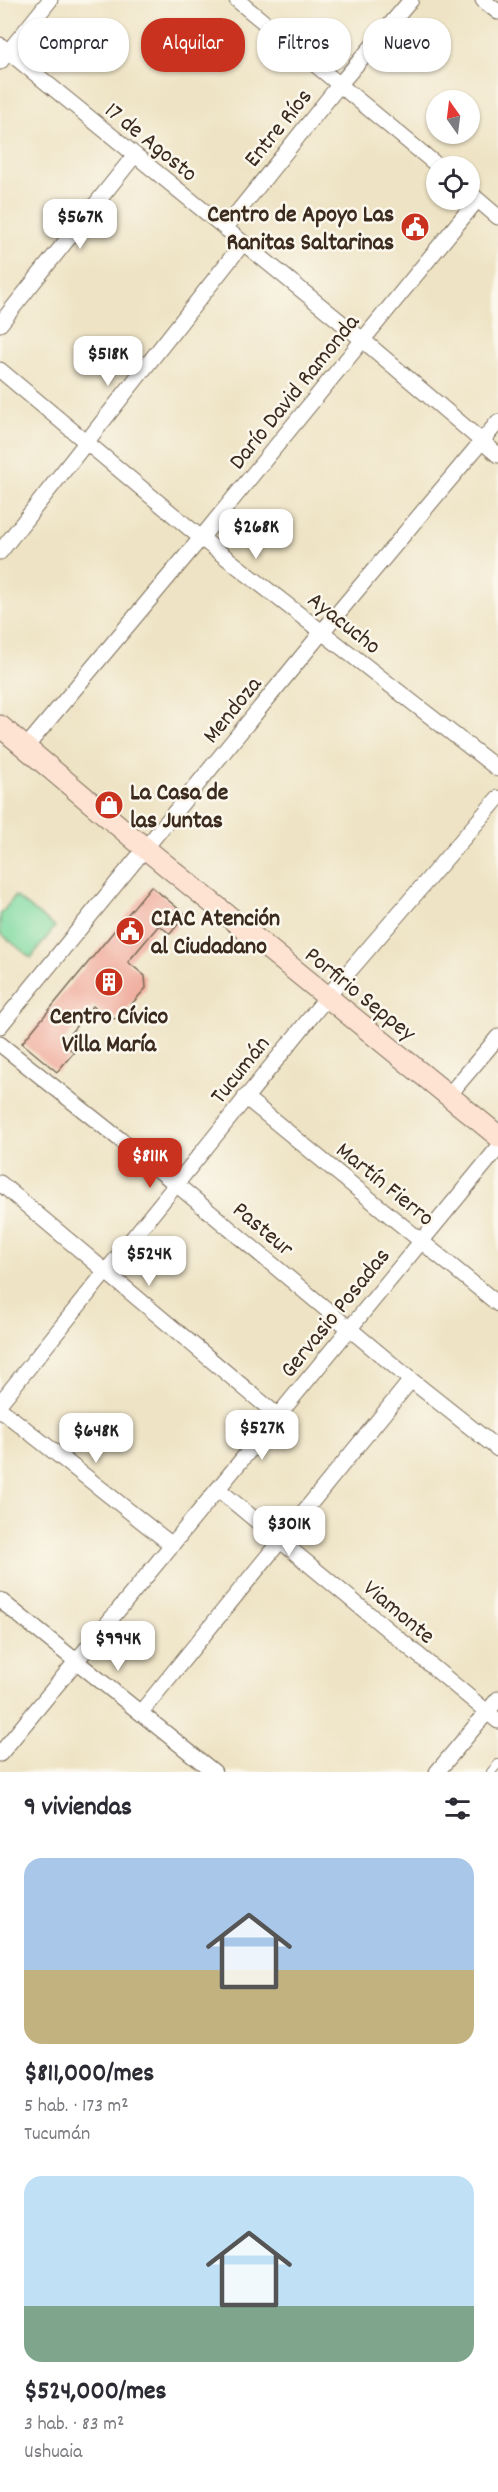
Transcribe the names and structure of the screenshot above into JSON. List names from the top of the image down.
{
  "streets": {
    "main road": ["Porfirio Seppey"],
    "street": [
      "Entre Ríos",
      "17 de Agosto",
      "Darío David Ramonda",
      "Ayacucho",
      "Mendoza",
      "Tucumán",
      "Martín Fierro",
      "Pasteur",
      "Gervasio Posadas",
      "Viamonte"
    ]
  },
  "crossings": [
    ["Entre Ríos", "17 de Agosto"],
    ["17 de Agosto", "Darío David Ramonda"],
    ["17 de Agosto", "Mendoza"],
    ["Darío David Ramonda", "Ayacucho"],
    ["Darío David Ramonda", "Porfirio Seppey"],
    ["Ayacucho", "Mendoza"],
    ["Mendoza", "Porfirio Seppey"],
    ["Porfirio Seppey", "Tucumán"],
    ["Tucumán", "Martín Fierro"],
    ["Tucumán", "Pasteur"],
    ["Martín Fierro", "Gervasio Posadas"],
    ["Pasteur", "Gervasio Posadas"],
    ["Gervasio Posadas", "Viamonte"]
  ],
  "places": {
    "public building": ["Centro de Apoyo Las Ranitas Saltarinas", "CIAC Atención al Ciudadano"],
    "shop": ["La Casa de las Juntas"],
    "building": ["Centro Cívico Villa María"]
  },
  "north": "top",
  "page": {
    "chip": [
      "Comprar",
      "Alquilar",
      "Filtros",
      "Nuevo"
    ],
    "price": [
      "$567K",
      "$518K",
      "$268K",
      "$811K",
      "$524K",
      "$527K",
      "$648K",
      "$301K",
      "$994K"
    ],
    "heading": "9 viviendas",
    "list": [
      {
        "name": "$811,000/mes",
        "note": "5 hab. · 173 m² · Tucumán"
      },
      {
        "name": "$524,000/mes",
        "note": "3 hab. · 83 m² · Ushuaia"
      }
    ]
  }
}
